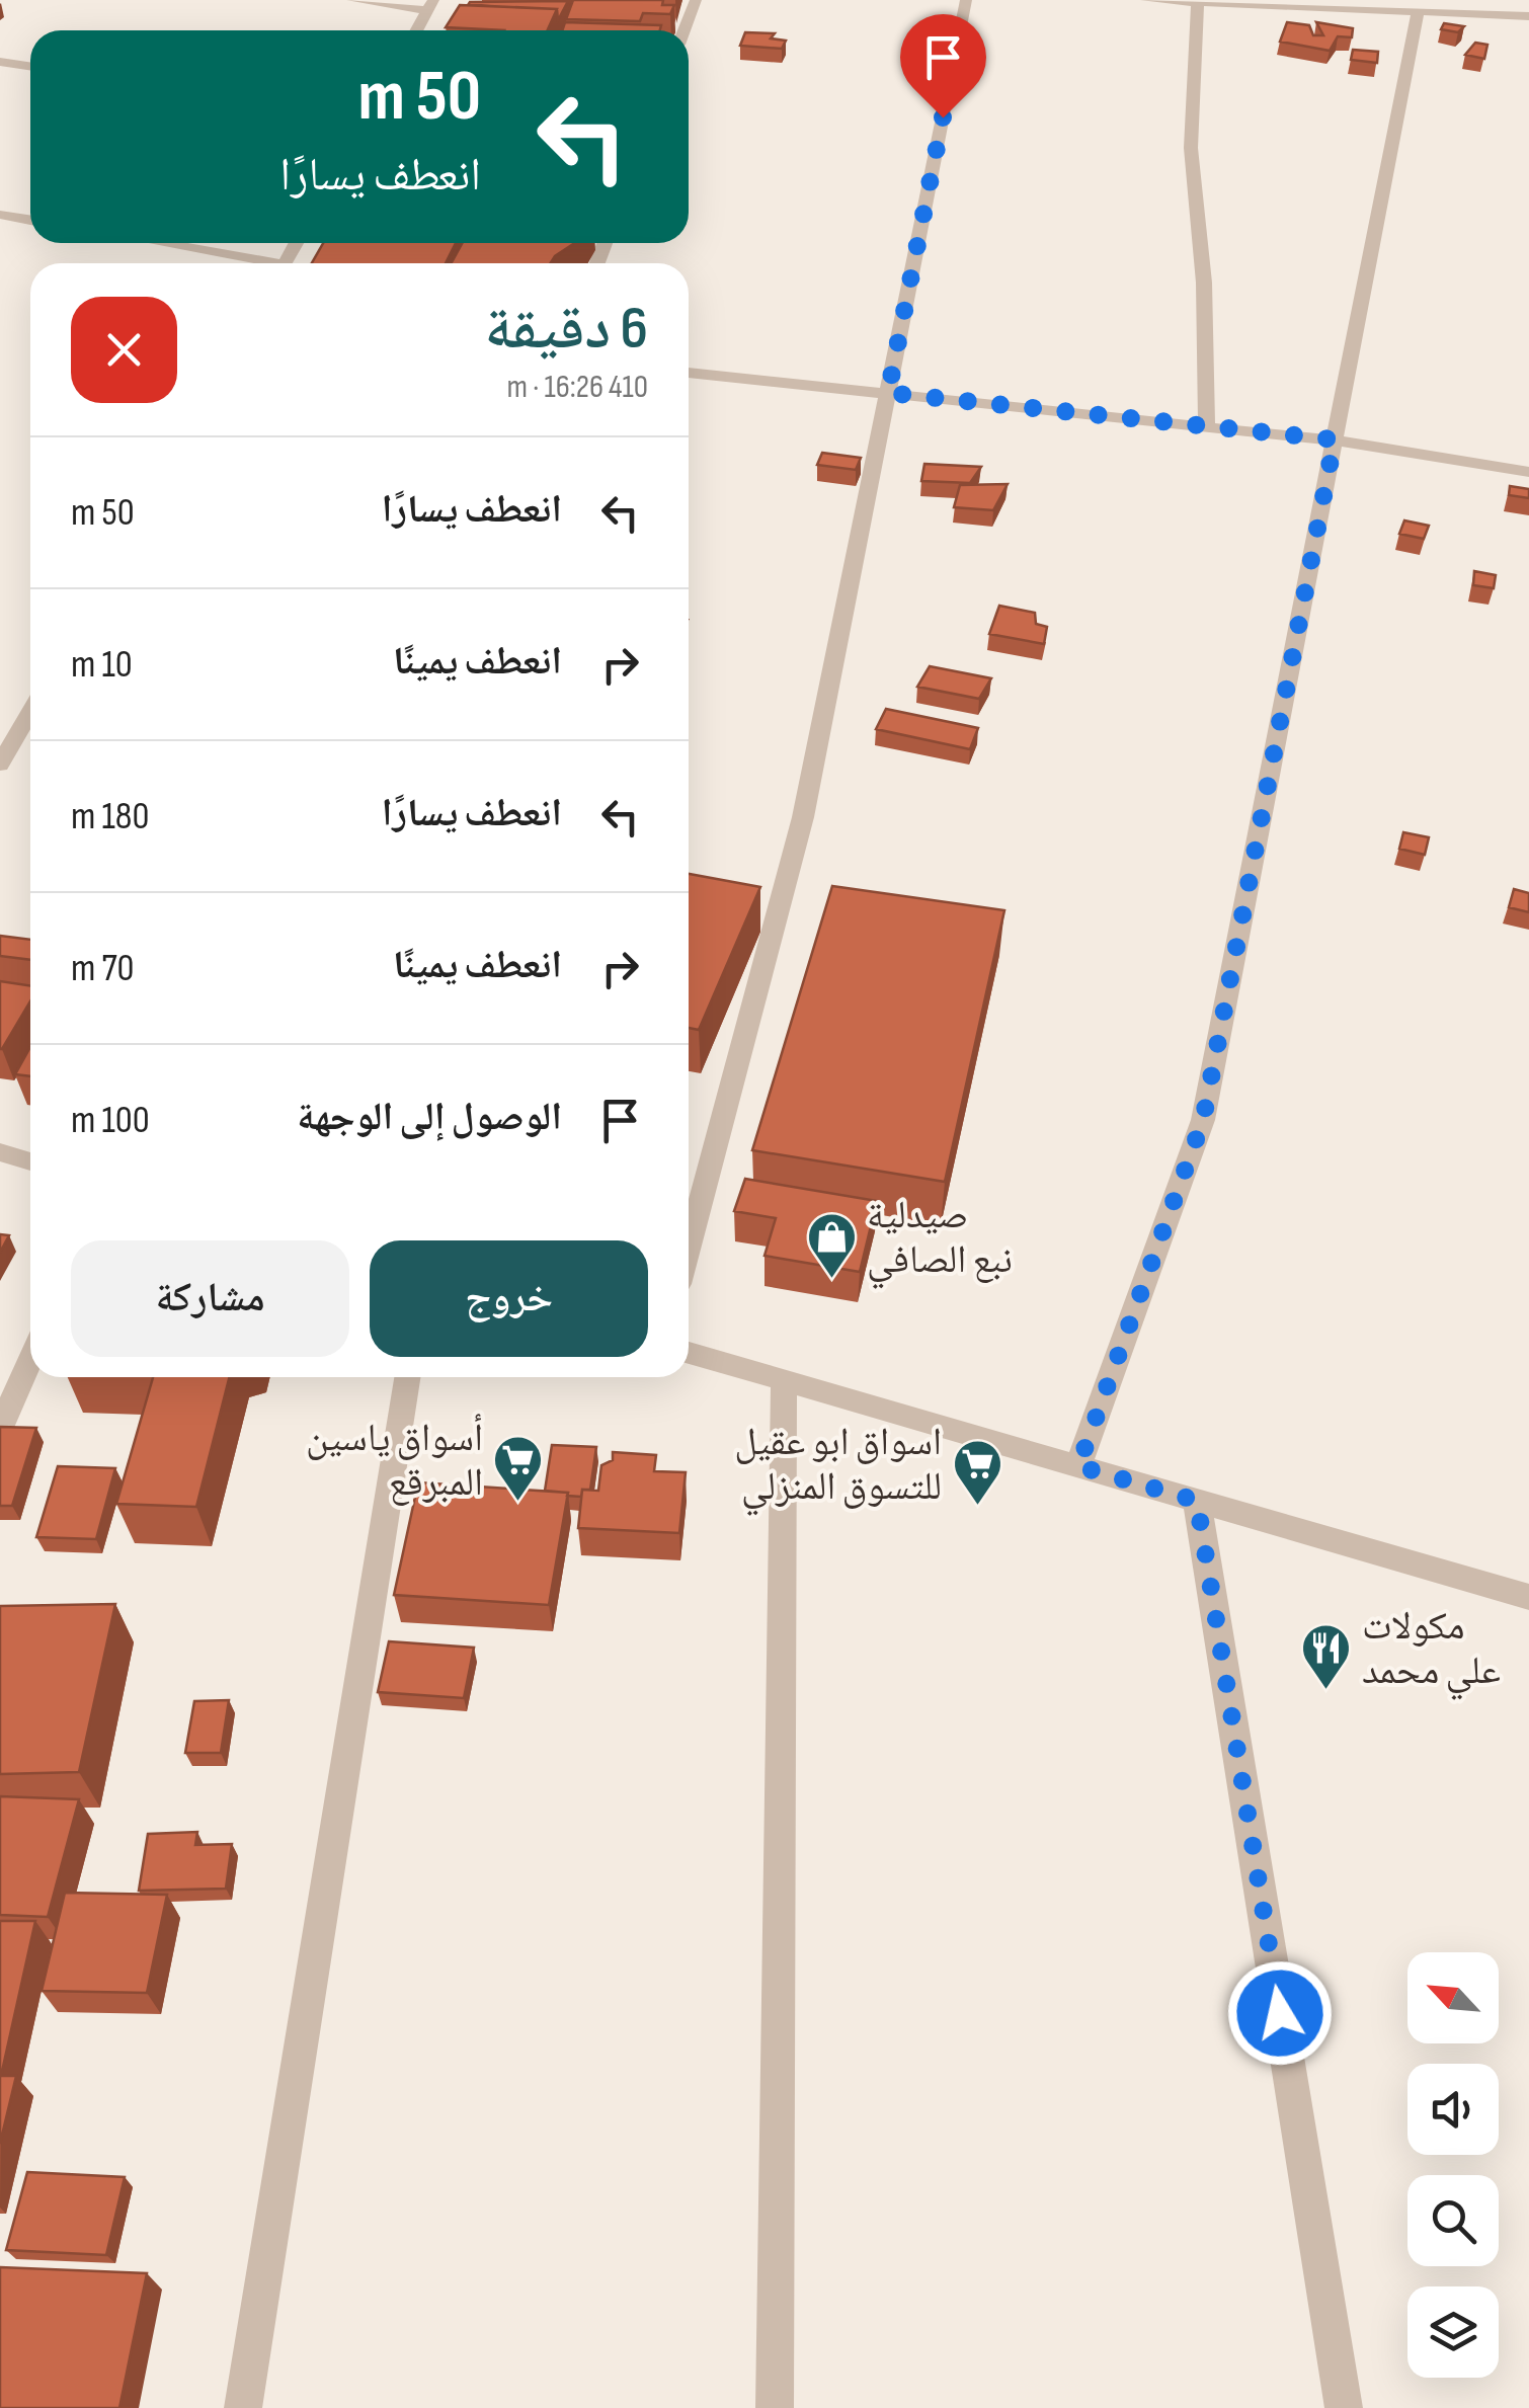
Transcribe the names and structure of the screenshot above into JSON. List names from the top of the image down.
{
  "places": {
    "shop": ["صيدلية نبع الصافي"],
    "supermarket": ["أسواق ياسين المبرقع", "اسواق ابو عقيل للتسوق المنزلي"],
    "restaurant": ["مكولات علي محمد"]
  },
  "north": "top left",
  "page": {
    "turn": ["50 m", "انعطف يسارًا"],
    "heading": ["6 دقيقة", "410 m · 16:26"],
    "list": [
      {
        "name": "انعطف يسارًا",
        "value": "50 m"
      },
      {
        "name": "انعطف يمينًا",
        "value": "10 m"
      },
      {
        "name": "انعطف يسارًا",
        "value": "180 m"
      },
      {
        "name": "انعطف يمينًا",
        "value": "70 m"
      },
      {
        "name": "الوصول إلى الوجهة",
        "value": "100 m"
      }
    ],
    "buttons": ["خروج", "مشاركة"]
  }
}
